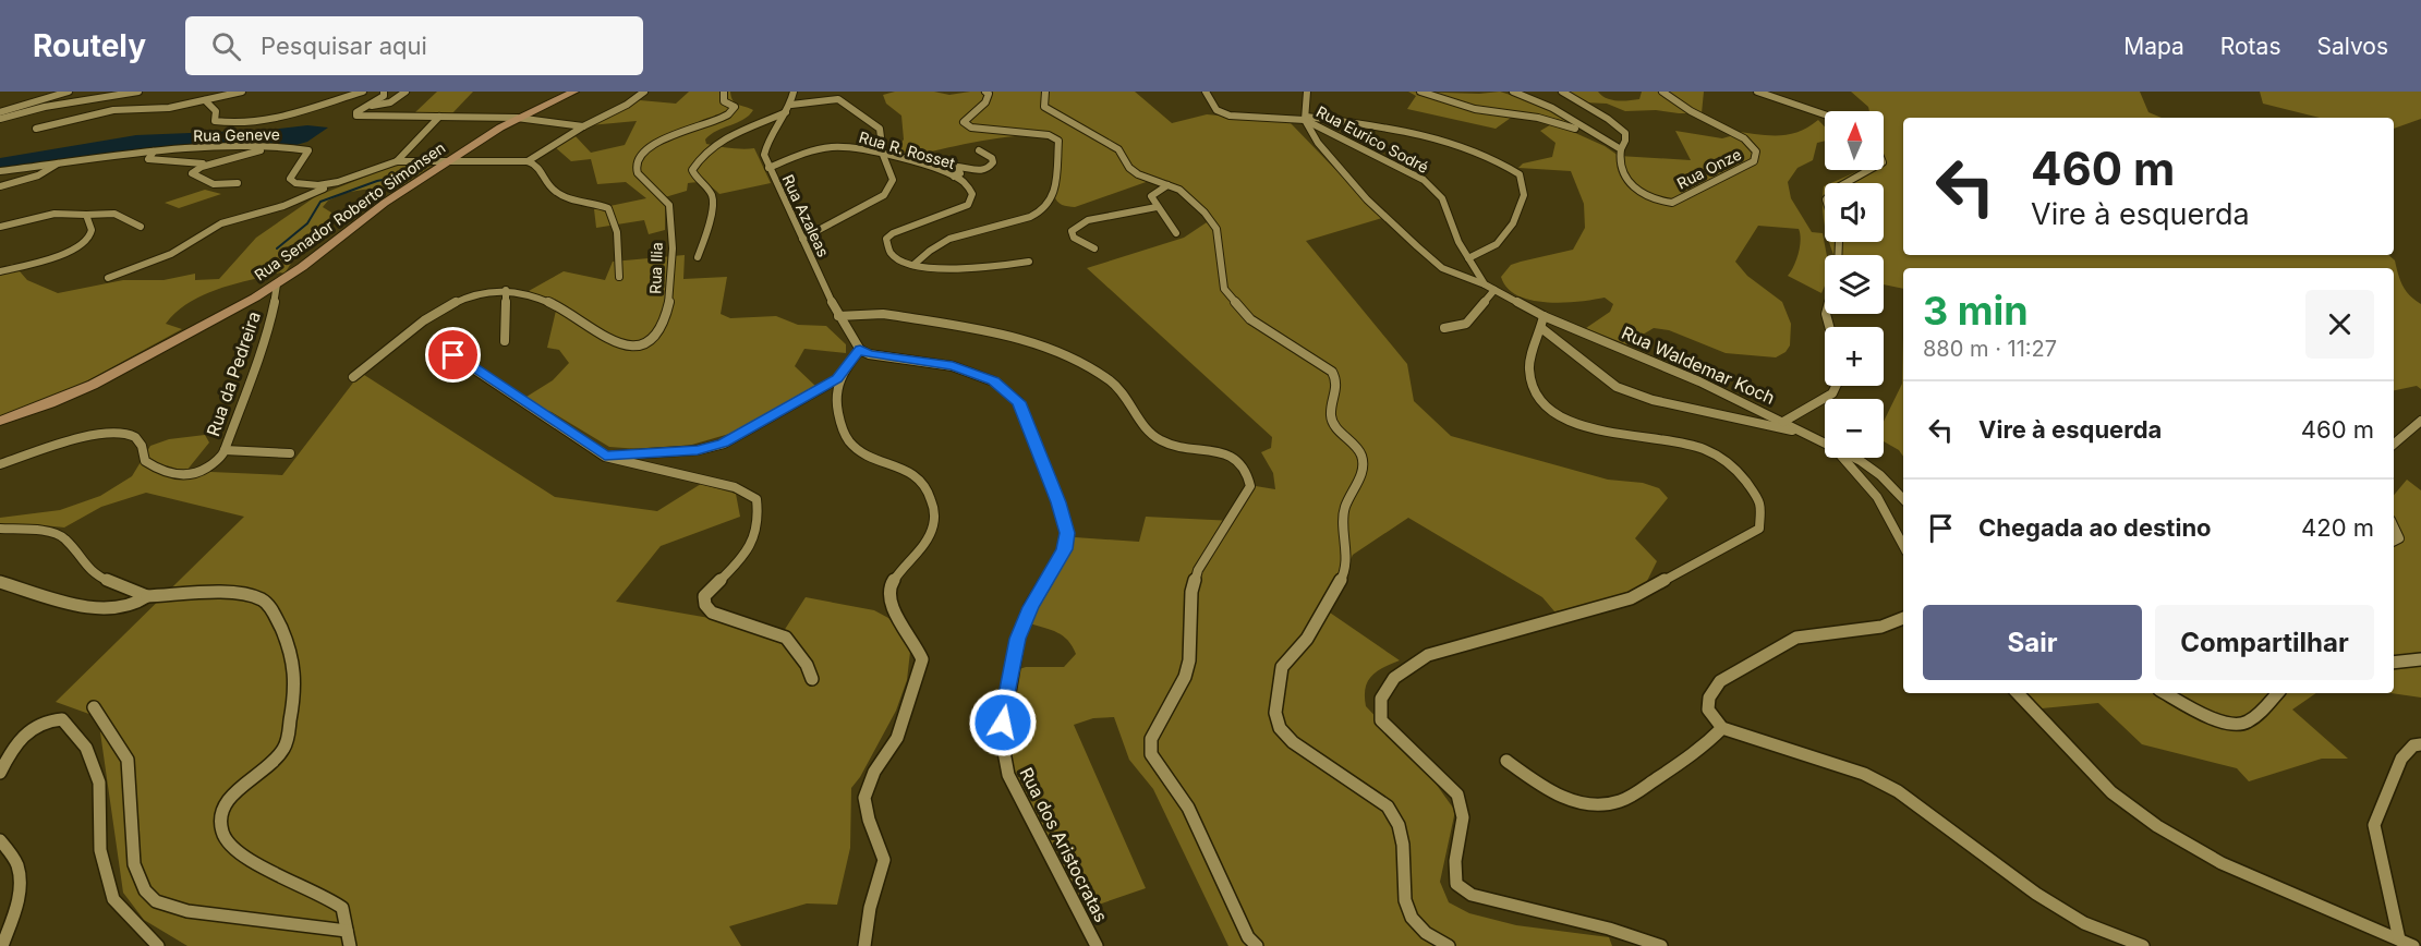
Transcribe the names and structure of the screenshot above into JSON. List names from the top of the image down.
{
  "streets": {
    "street": [
      "Rua Geneve",
      "Rua Eurico Sodré",
      "Rua R. Rosset",
      "Rua Onze",
      "Rua Senador Roberto Simonsen",
      "Rua Azaleas",
      "Rua Ilia",
      "Rua Waldemar Koch",
      "Rua da Pedreira",
      "Rua dos Aristocratas"
    ]
  },
  "crossings": [
    ["Rua Eurico Sodré", "Rua Waldemar Koch"],
    ["Rua R. Rosset", "Rua Azaleas"],
    ["Rua Senador Roberto Simonsen", "Rua da Pedreira"],
    ["Rua Azaleas", "Rua dos Aristocratas"]
  ],
  "north": "top",
  "page": {
    "header": "Routely",
    "search": "Pesquisar aqui",
    "nav": ["Mapa", "Rotas", "Salvos"],
    "map_buttons": ["+", "−"],
    "turn": ["460 m", "Vire à esquerda"],
    "heading": ["3 min", "880 m · 11:27"],
    "list": [
      {
        "name": "Vire à esquerda",
        "value": "460 m"
      },
      {
        "name": "Chegada ao destino",
        "value": "420 m"
      }
    ],
    "buttons": ["Sair", "Compartilhar"]
  }
}
